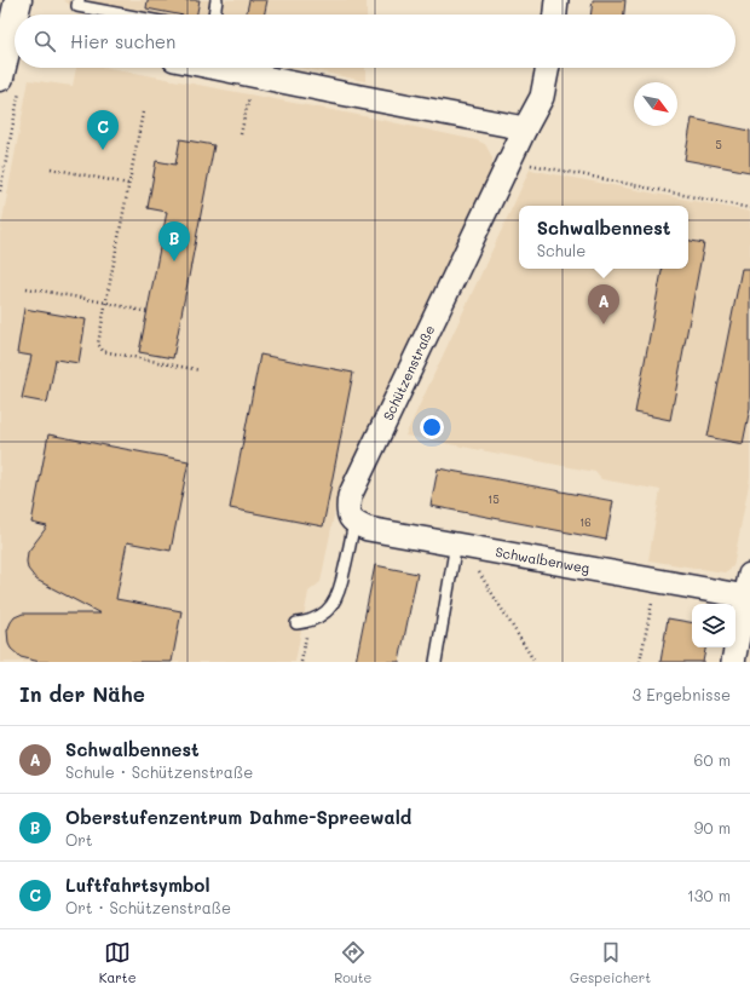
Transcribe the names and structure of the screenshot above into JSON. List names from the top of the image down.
{
  "streets": {
    "street": ["Schützenstraße", "Schwalbenweg"]
  },
  "house_numbers": ["5", "15", "16"],
  "north": "bottom right",
  "page": {
    "search": "Hier suchen",
    "pins": ["C", "B", "A"],
    "popup": ["Schwalbennest", "Schule"],
    "heading": ["In der Nähe", "3 Ergebnisse"],
    "list": [
      {
        "mark": "A",
        "name": "Schwalbennest",
        "note": "Schule · Schützenstraße",
        "value": "60 m"
      },
      {
        "mark": "B",
        "name": "Oberstufenzentrum Dahme-Spreewald",
        "note": "Ort",
        "value": "90 m"
      },
      {
        "mark": "C",
        "name": "Luftfahrtsymbol",
        "note": "Ort · Schützenstraße",
        "value": "130 m"
      }
    ],
    "nav": ["Karte", "Route", "Gespeichert"]
  }
}
